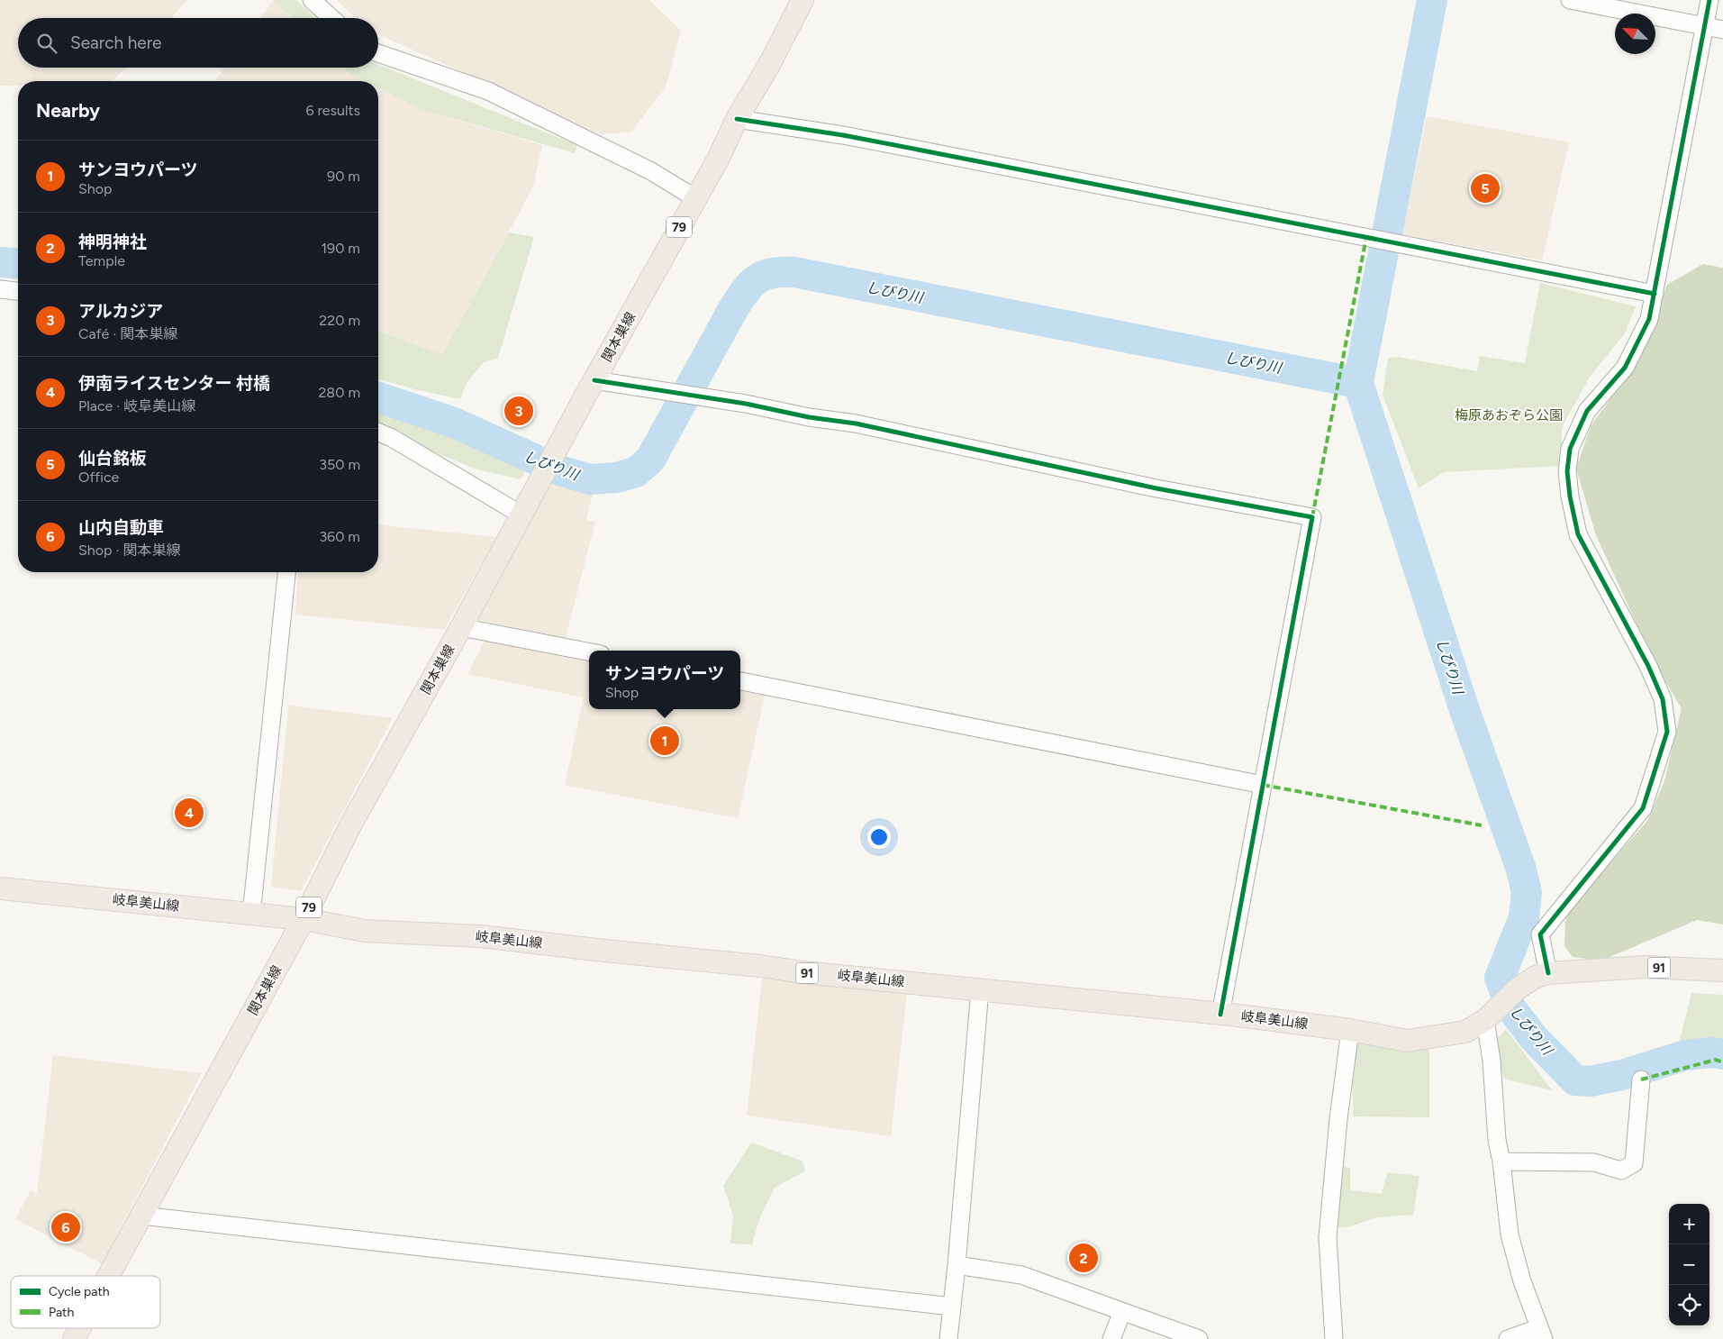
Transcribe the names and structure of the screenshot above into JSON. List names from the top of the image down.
{
  "streets": {
    "main road": [
      "79",
      "関本巣線",
      "岐阜美山線",
      "91"
    ]
  },
  "crossings": [
    ["関本巣線", "岐阜美山線"]
  ],
  "water": ["しびり川"],
  "parks": ["梅原あおぞら公園"],
  "legend": ["Cycle path", "Path"],
  "north": "top left",
  "page": {
    "search": "Search here",
    "heading": ["Nearby", "6 results"],
    "list": [
      {
        "mark": "1",
        "name": "サンヨウパーツ",
        "note": "Shop",
        "value": "90 m"
      },
      {
        "mark": "2",
        "name": "神明神社",
        "note": "Temple",
        "value": "190 m"
      },
      {
        "mark": "3",
        "name": "アルカジア",
        "note": "Café · 関本巣線",
        "value": "220 m"
      },
      {
        "mark": "4",
        "name": "伊南ライスセンター 村橋",
        "note": "Place · 岐阜美山線",
        "value": "280 m"
      },
      {
        "mark": "5",
        "name": "仙台銘板",
        "note": "Office",
        "value": "350 m"
      },
      {
        "mark": "6",
        "name": "山内自動車",
        "note": "Shop · 関本巣線",
        "value": "360 m"
      }
    ],
    "pins": [
      "5",
      "3",
      "1",
      "4",
      "6",
      "2"
    ],
    "popup": ["サンヨウパーツ", "Shop"],
    "map_buttons": ["+", "−"]
  }
}
